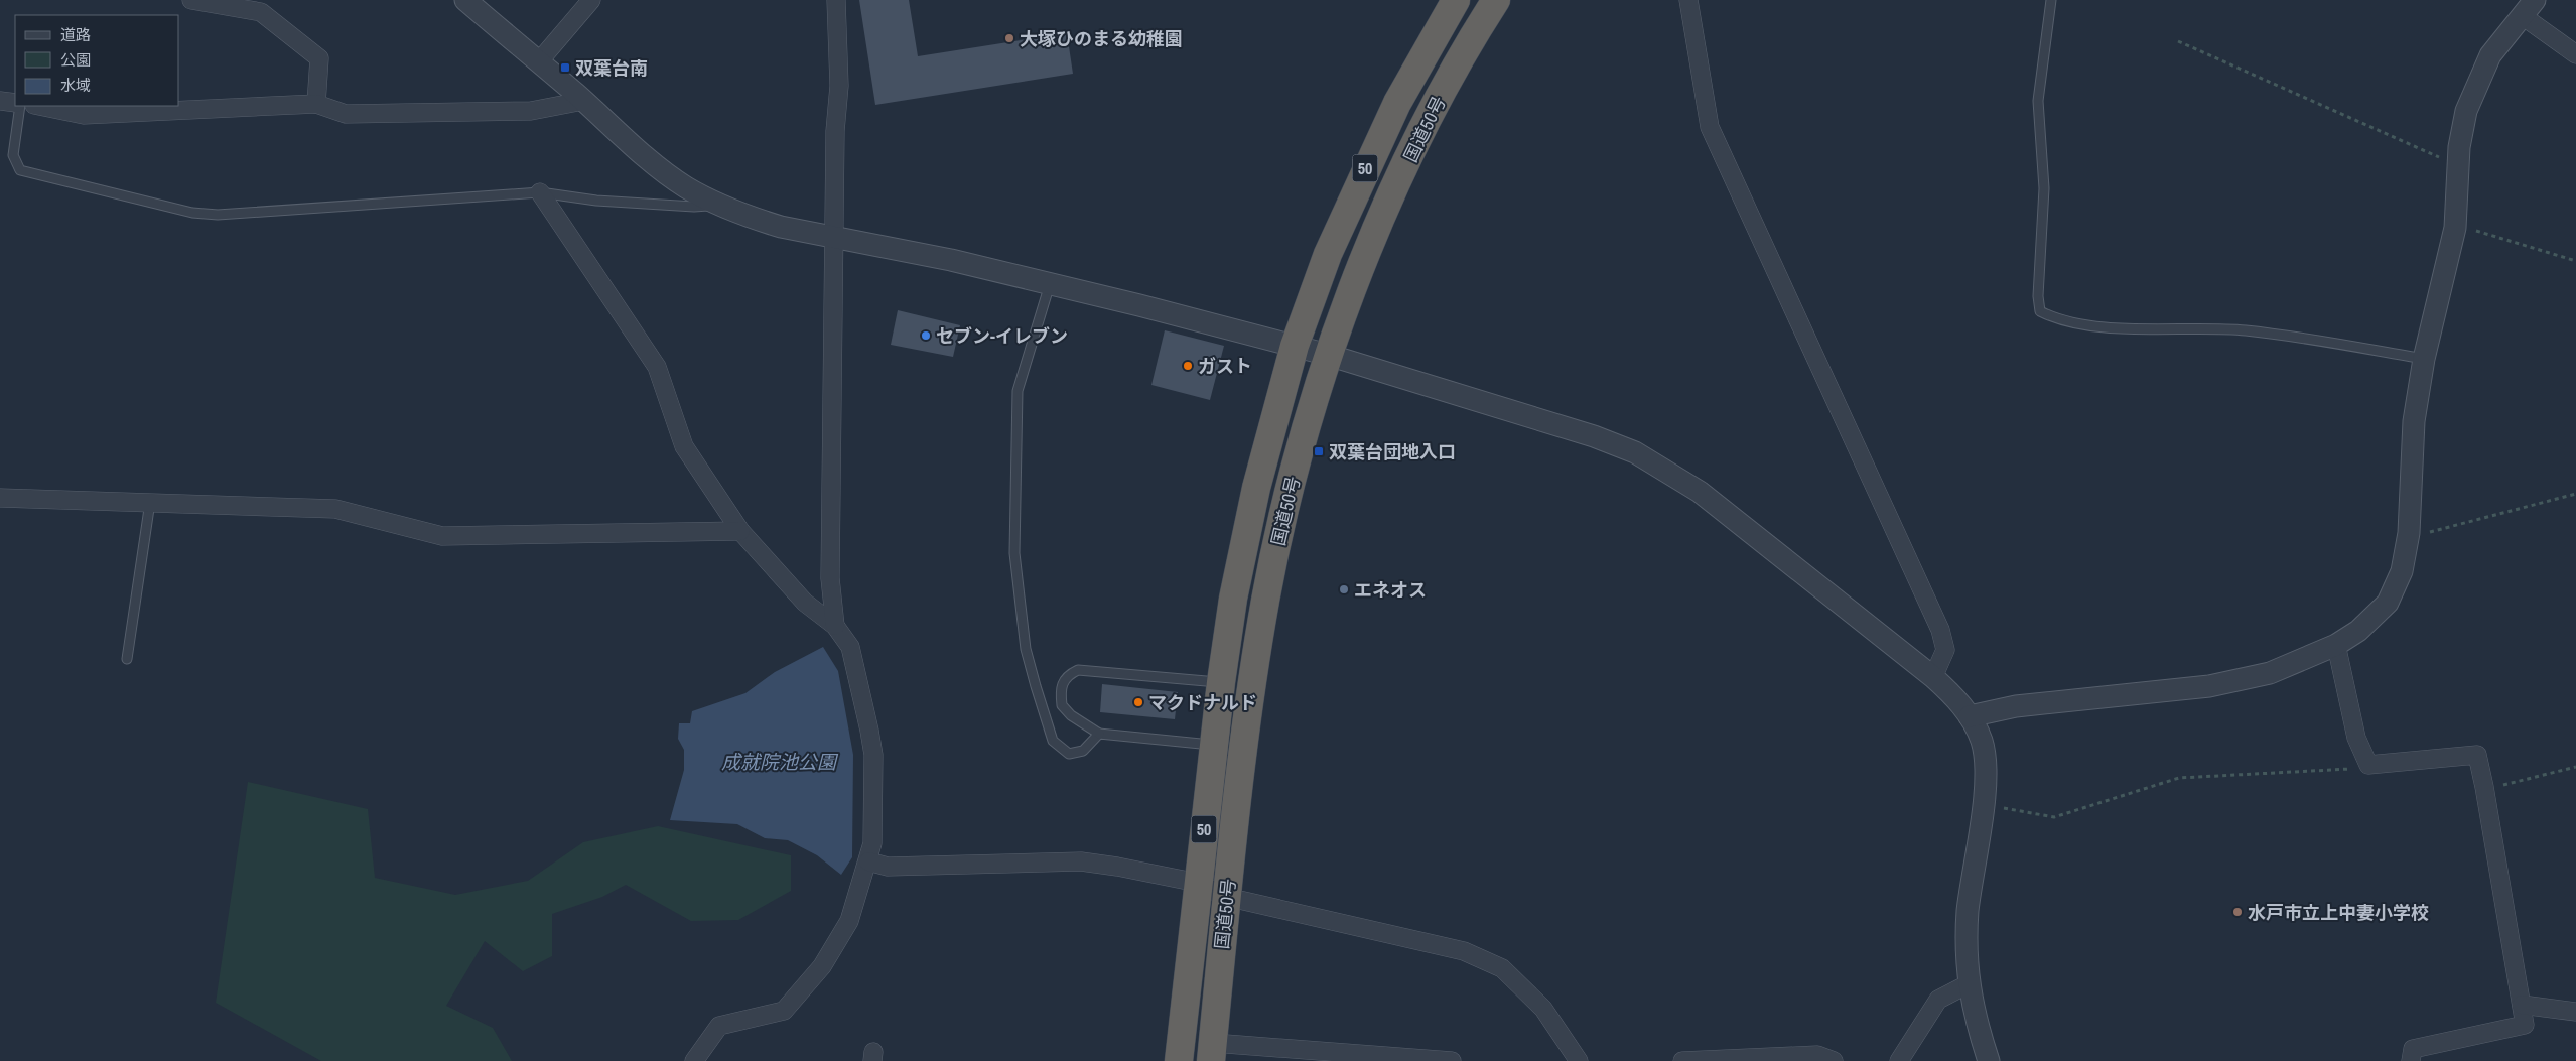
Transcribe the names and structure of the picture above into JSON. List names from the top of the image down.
{
  "streets": {
    "highway": ["国道50号", "50"]
  },
  "water": ["成就院池公園"],
  "places": {
    "other": [
      "大塚ひのまる幼稚園",
      "セブン-イレブン",
      "ガスト",
      "エネオス",
      "マクドナルド",
      "水戸市立上中妻小学校"
    ],
    "transit": ["双葉台南", "双葉台団地入口"]
  },
  "legend": ["道路", "公園", "水域"]
}
